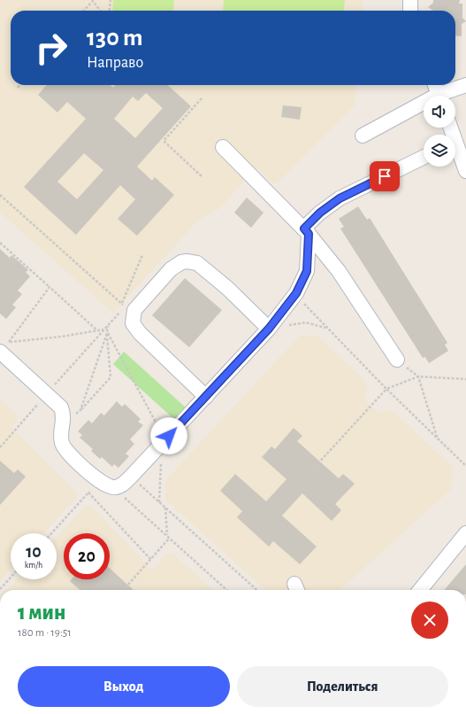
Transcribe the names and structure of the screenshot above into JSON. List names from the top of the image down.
{
  "page": {
    "turn": ["130 m", "Направо"],
    "speed": "10 km/h",
    "limit": "20",
    "heading": ["1 мин", "180 m · 19:51"],
    "buttons": ["Выход", "Поделиться"]
  }
}
